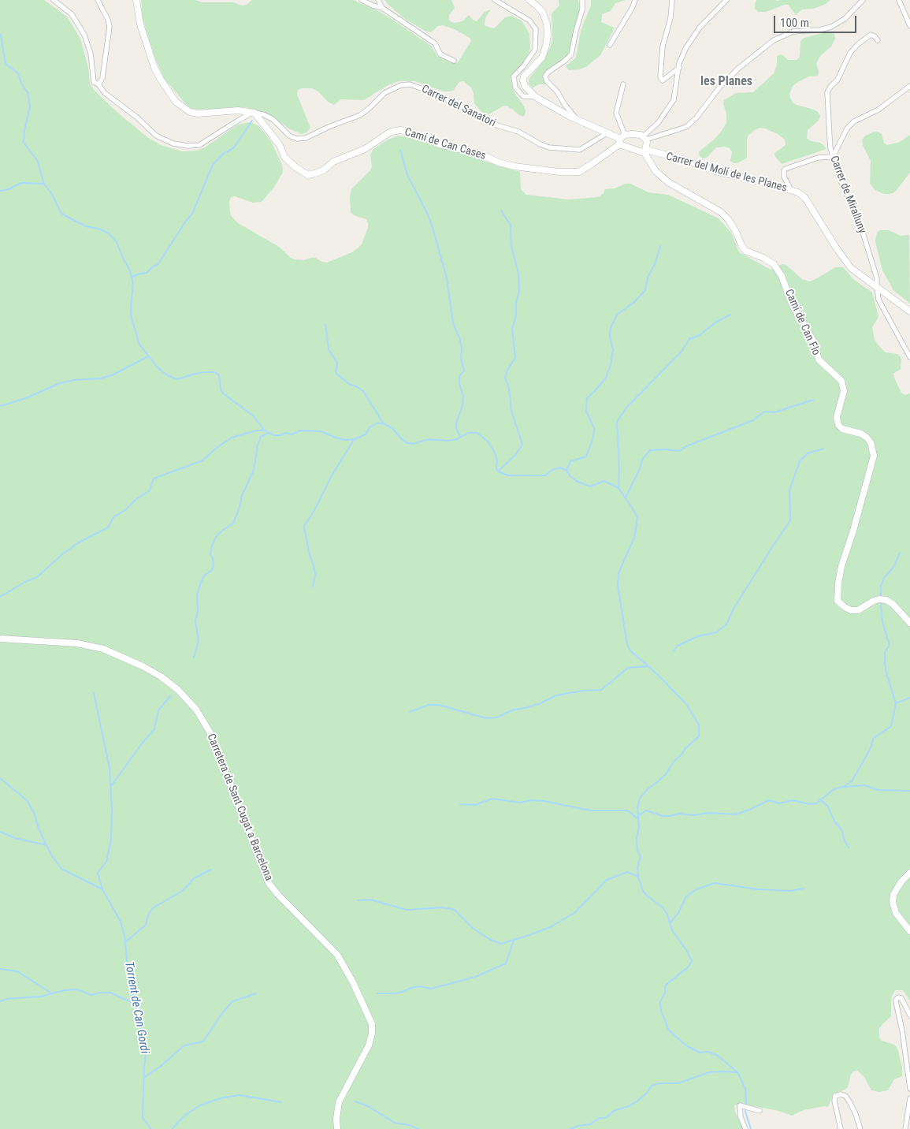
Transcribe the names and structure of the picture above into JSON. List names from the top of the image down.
{
  "streets": {
    "street": [
      "Carrer del Sanatori",
      "Camí de Can Cases",
      "Carrer del Molí de les Planes",
      "Carrer de Miralluny",
      "Camí de Can Flo",
      "Carretera de Sant Cugat a Barcelona"
    ]
  },
  "crossings": [
    ["Carrer del Sanatori", "Camí de Can Cases"],
    ["Camí de Can Cases", "Carrer del Molí de les Planes"],
    ["Carrer del Molí de les Planes", "Carrer de Miralluny"],
    ["Carrer del Molí de les Planes", "Camí de Can Flo"]
  ],
  "districts": ["les Planes"],
  "water": ["Torrent de Can Gordi"],
  "scale_bar": "100 m"
}
